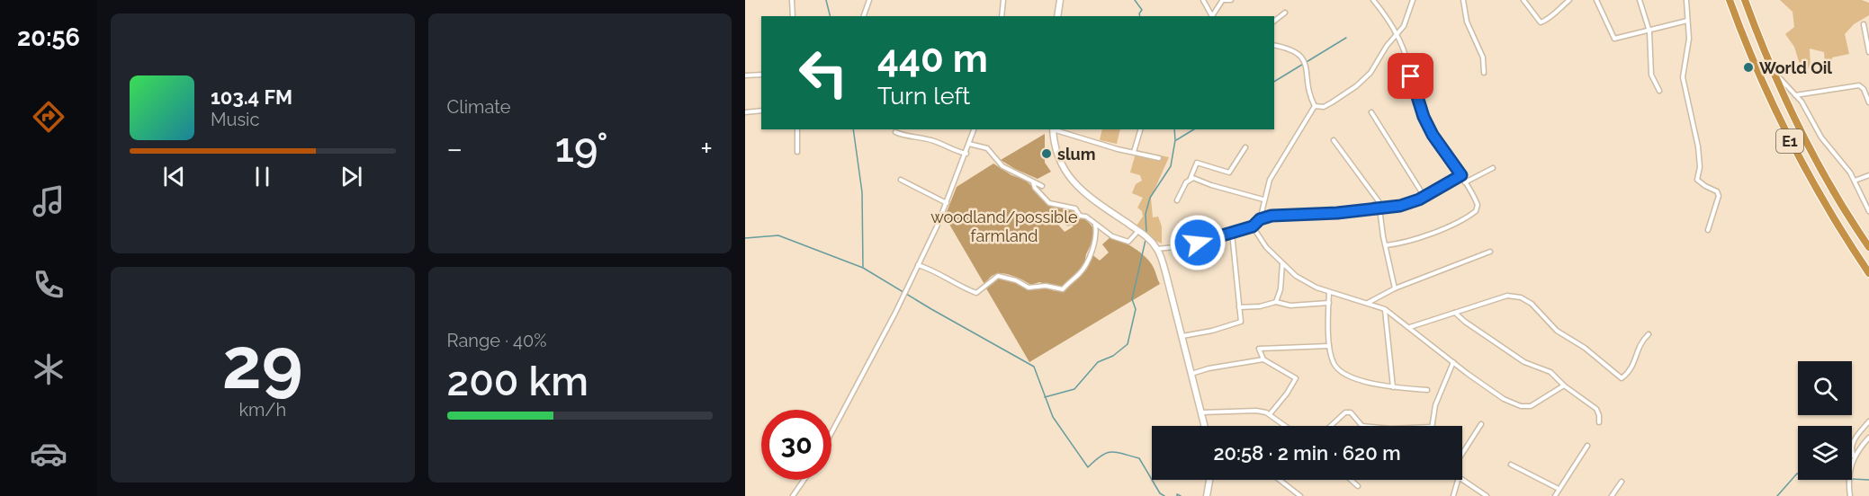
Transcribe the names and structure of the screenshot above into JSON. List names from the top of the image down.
{
  "streets": {
    "highway": ["E1"]
  },
  "parks": ["woodland/possible farmland"],
  "places": ["World Oil", "slum"],
  "page": {
    "tabs": "20:56",
    "tile": [
      "Climate",
      ["29", "km/h"],
      ["Range · 40%", "200 km"]
    ],
    "turn": ["440 m", "Turn left"],
    "song": ["103.4 FM", "Music"],
    "heat": ["−", "19°", "+"],
    "limit": "30",
    "trip": "20:58 · 2 min · 620 m"
  }
}
